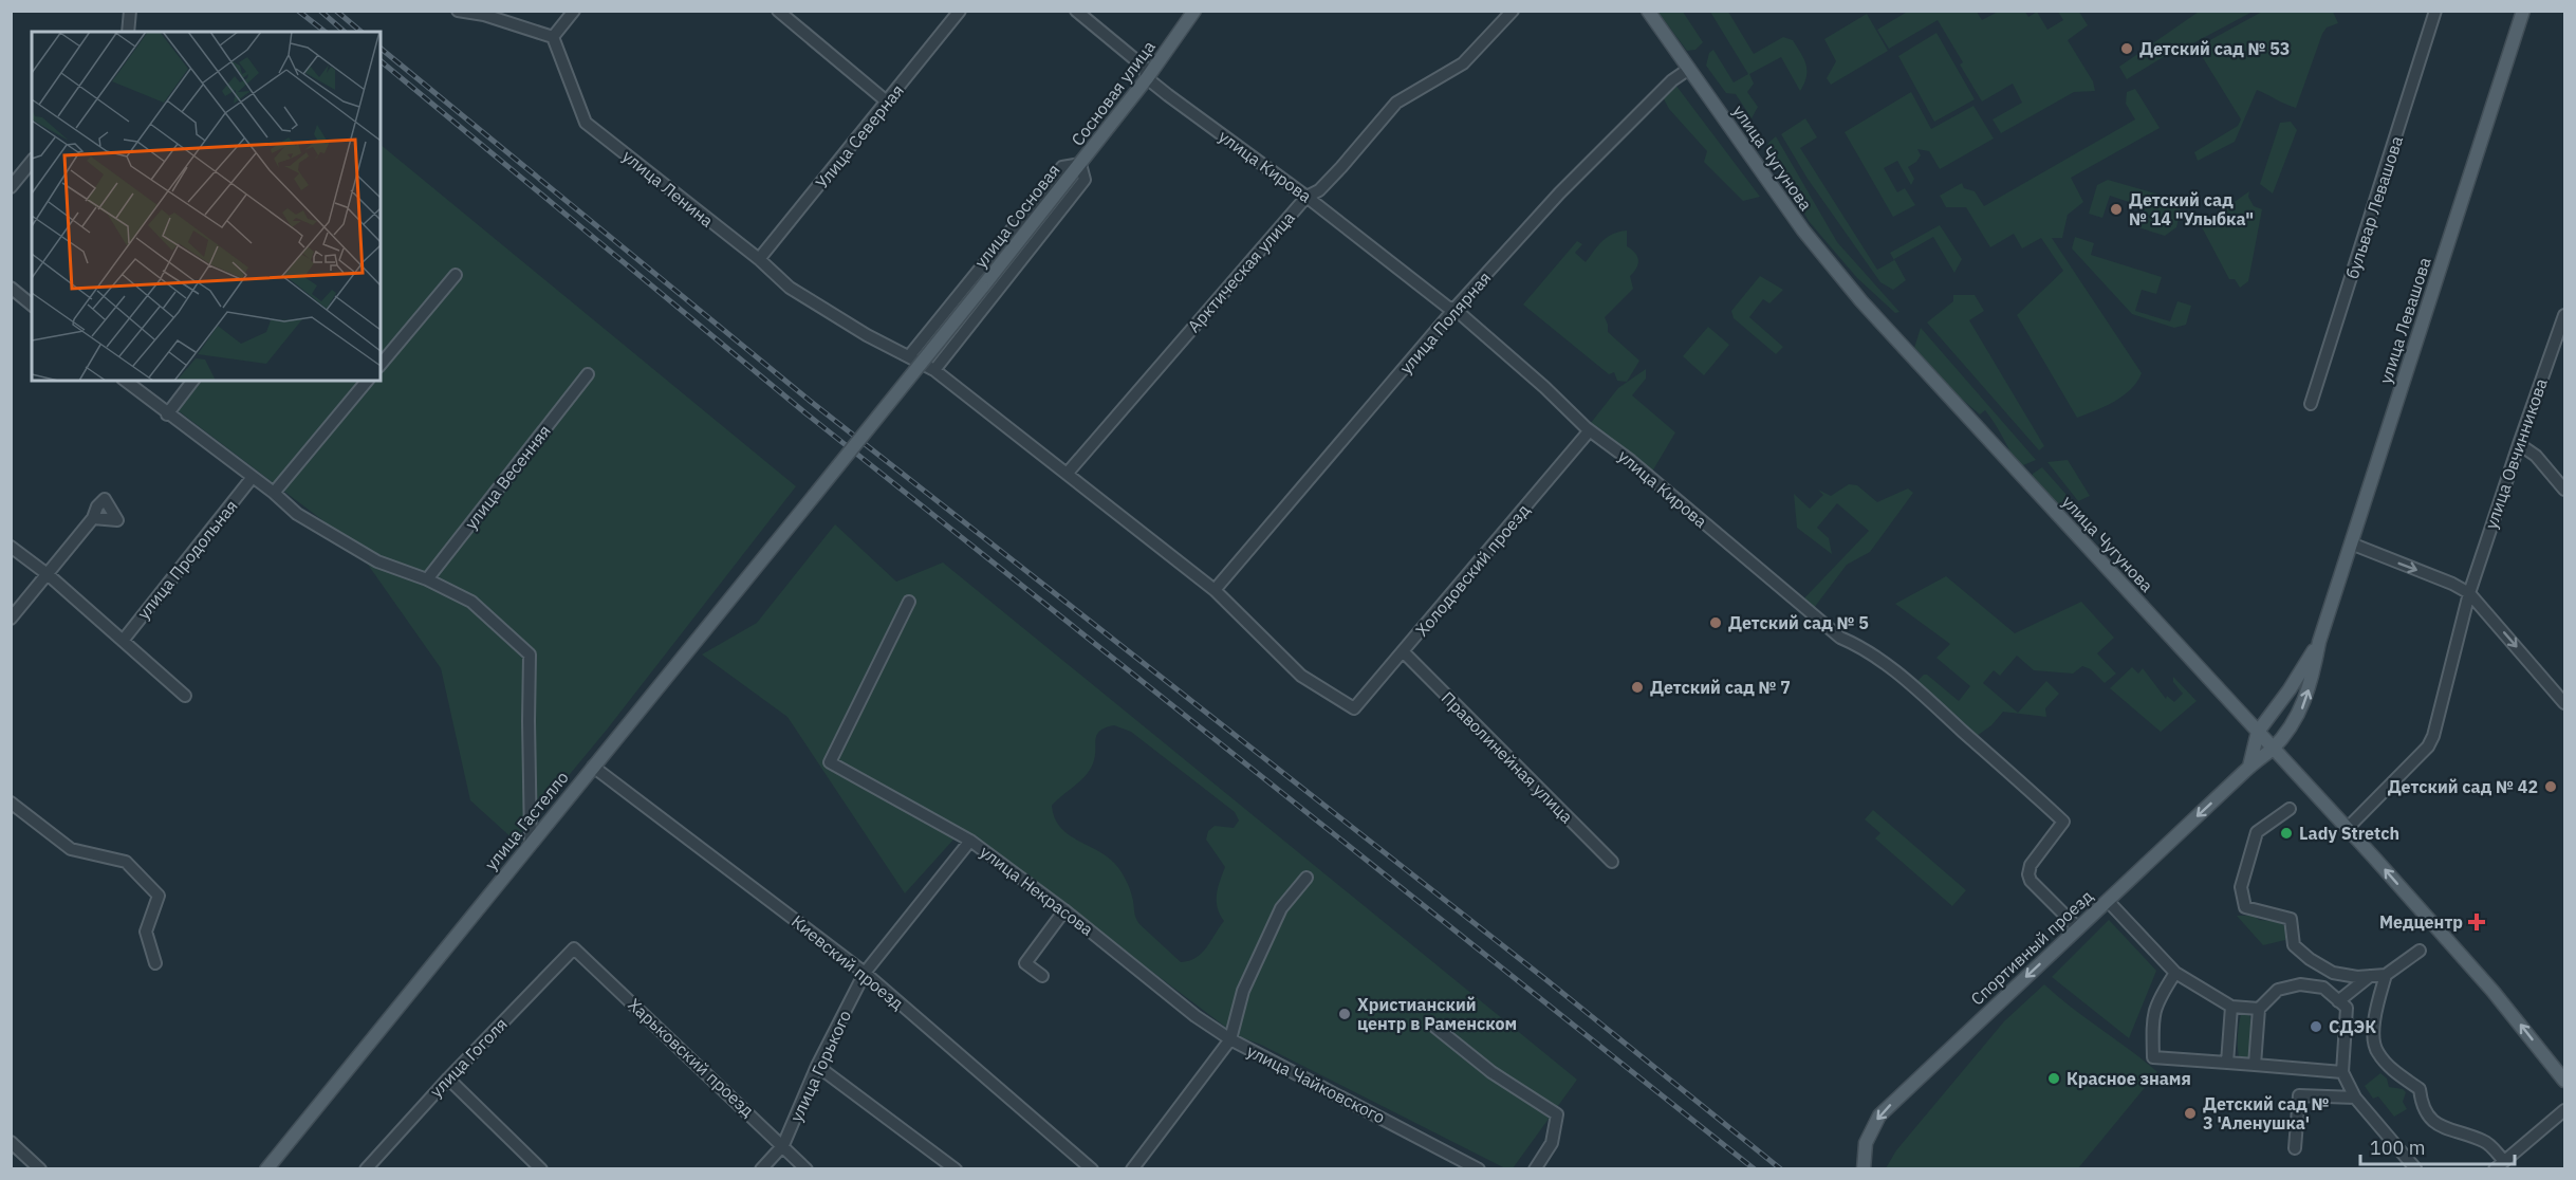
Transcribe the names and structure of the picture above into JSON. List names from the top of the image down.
{
  "streets": {
    "main road": [
      "Сосновая улица",
      "улица Чугунова",
      "улица Сосновая",
      "улица Левашова",
      "улица Гастелло",
      "Спортивный проезд"
    ],
    "street": [
      "Улица Северная",
      "улица Кирова",
      "улица Ленина",
      "бульвар Левашова",
      "Арктическая улица",
      "улица Полярная",
      "улица Овчинникова",
      "улица Весенняя",
      "улица Продольная",
      "Холодовский проезд",
      "Праволинейная улица",
      "улица Некрасова",
      "Киевский проезд",
      "улица Гоголя",
      "Харьковский проезд",
      "улица Горького",
      "улица Чайковского"
    ]
  },
  "crossings": [
    ["Сосновая улица", "улица Кирова"],
    ["Сосновая улица", "улица Сосновая"],
    ["Улица Северная", "улица Ленина"],
    ["улица Чугунова", "улица Левашова"],
    ["улица Чугунова", "улица Полярная"],
    ["улица Чугунова", "улица Овчинникова"],
    ["улица Чугунова", "Спортивный проезд"],
    ["улица Кирова", "Арктическая улица"],
    ["улица Кирова", "улица Полярная"],
    ["улица Кирова", "Холодовский проезд"],
    ["улица Кирова", "Спортивный проезд"],
    ["улица Ленина", "Арктическая улица"],
    ["улица Ленина", "улица Полярная"],
    ["улица Ленина", "Холодовский проезд"],
    ["улица Сосновая", "улица Гастелло"],
    ["улица Левашова", "Спортивный проезд"],
    ["Холодовский проезд", "Праволинейная улица"],
    ["улица Гастелло", "Киевский проезд"],
    ["улица Некрасова", "улица Горького"],
    ["улица Некрасова", "улица Чайковского"],
    ["Киевский проезд", "улица Горького"],
    ["улица Гоголя", "Харьковский проезд"],
    ["Харьковский проезд", "улица Горького"]
  ],
  "one_way": ["Спортивный проезд"],
  "places": {
    "other": [
      "Детский сад № 53",
      "Детский сад № 14 \"Улыбка\"",
      "Детский сад № 5",
      "Детский сад № 7",
      "Детский сад № 42",
      "Lady Stretch",
      "Христианский центр в Раменском",
      "СДЭК",
      "Красное знамя",
      "Детский сад № 3 'Аленушка'"
    ],
    "health": ["Медцентр"]
  },
  "scale_bar": "100 m"
}
